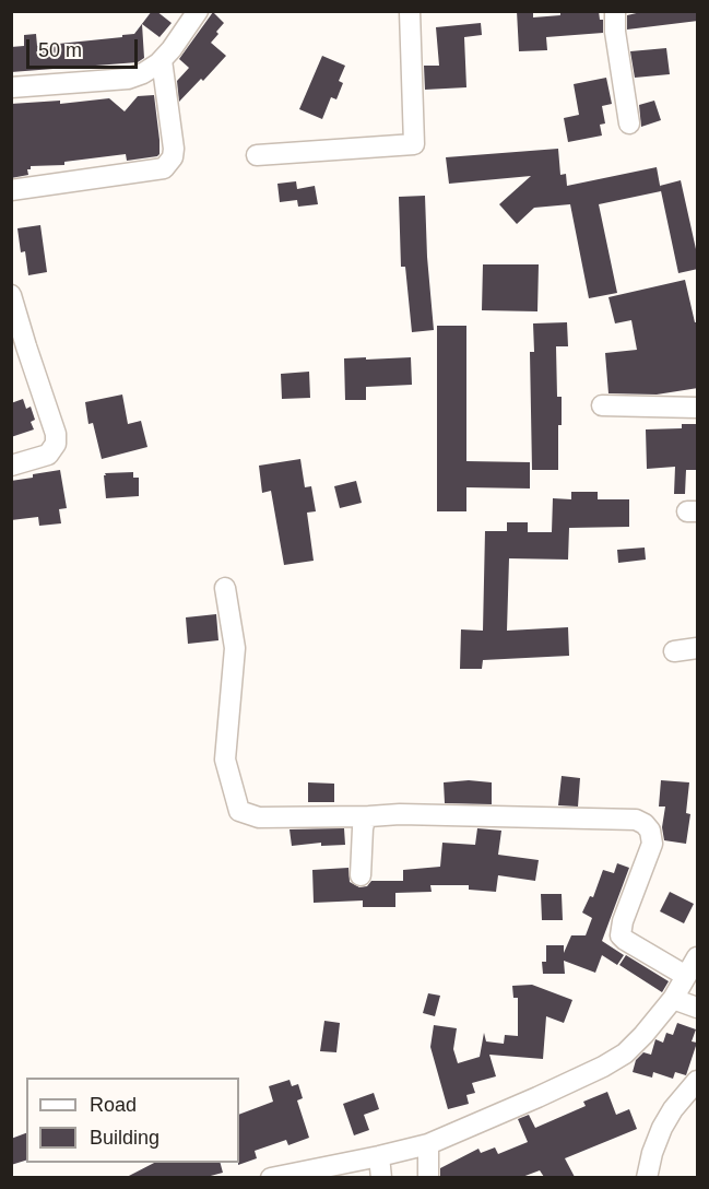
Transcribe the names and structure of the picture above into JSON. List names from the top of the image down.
{
  "legend": ["Road", "Building"],
  "scale_bar": "50 m"
}
